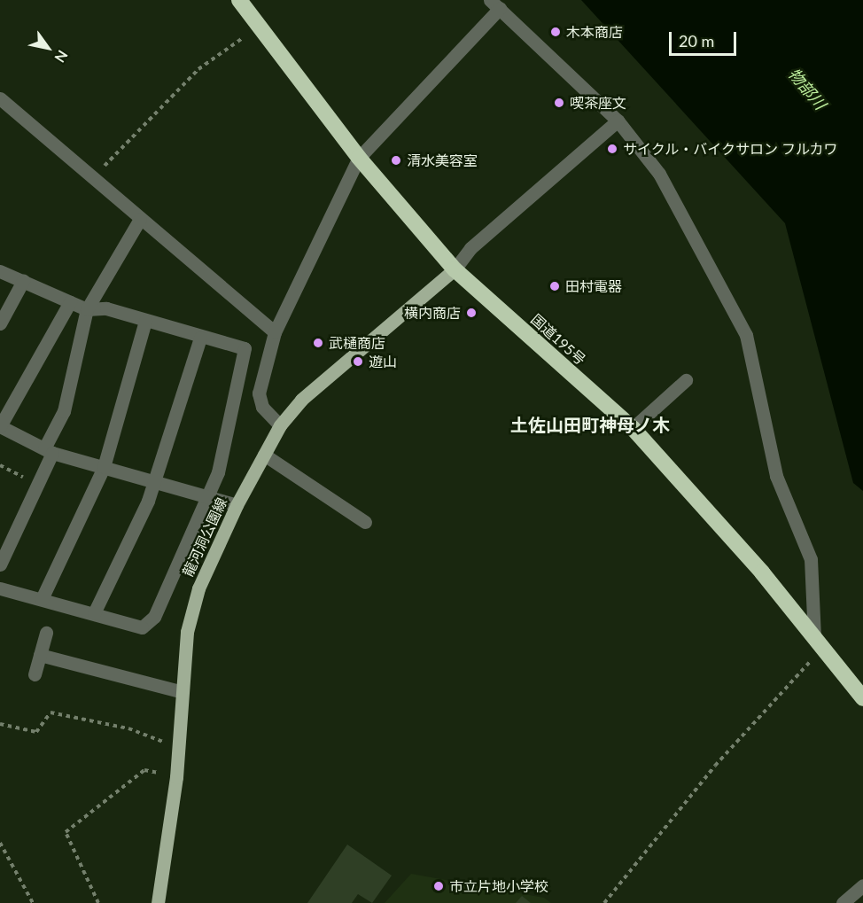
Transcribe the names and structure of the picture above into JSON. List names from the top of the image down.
{
  "streets": {
    "highway": ["国道195号"],
    "main road": ["龍河洞公園線"]
  },
  "crossings": [
    ["国道195号", "龍河洞公園線"]
  ],
  "districts": ["土佐山田町神母ノ木"],
  "water": ["物部川"],
  "places": [
    "木本商店",
    "喫茶座文",
    "サイクル・バイクサロン フルカワ",
    "清水美容室",
    "田村電器",
    "横内商店",
    "武樋商店",
    "遊山",
    "市立片地小学校"
  ],
  "scale_bar": "20 m",
  "north": "bottom right"
}
